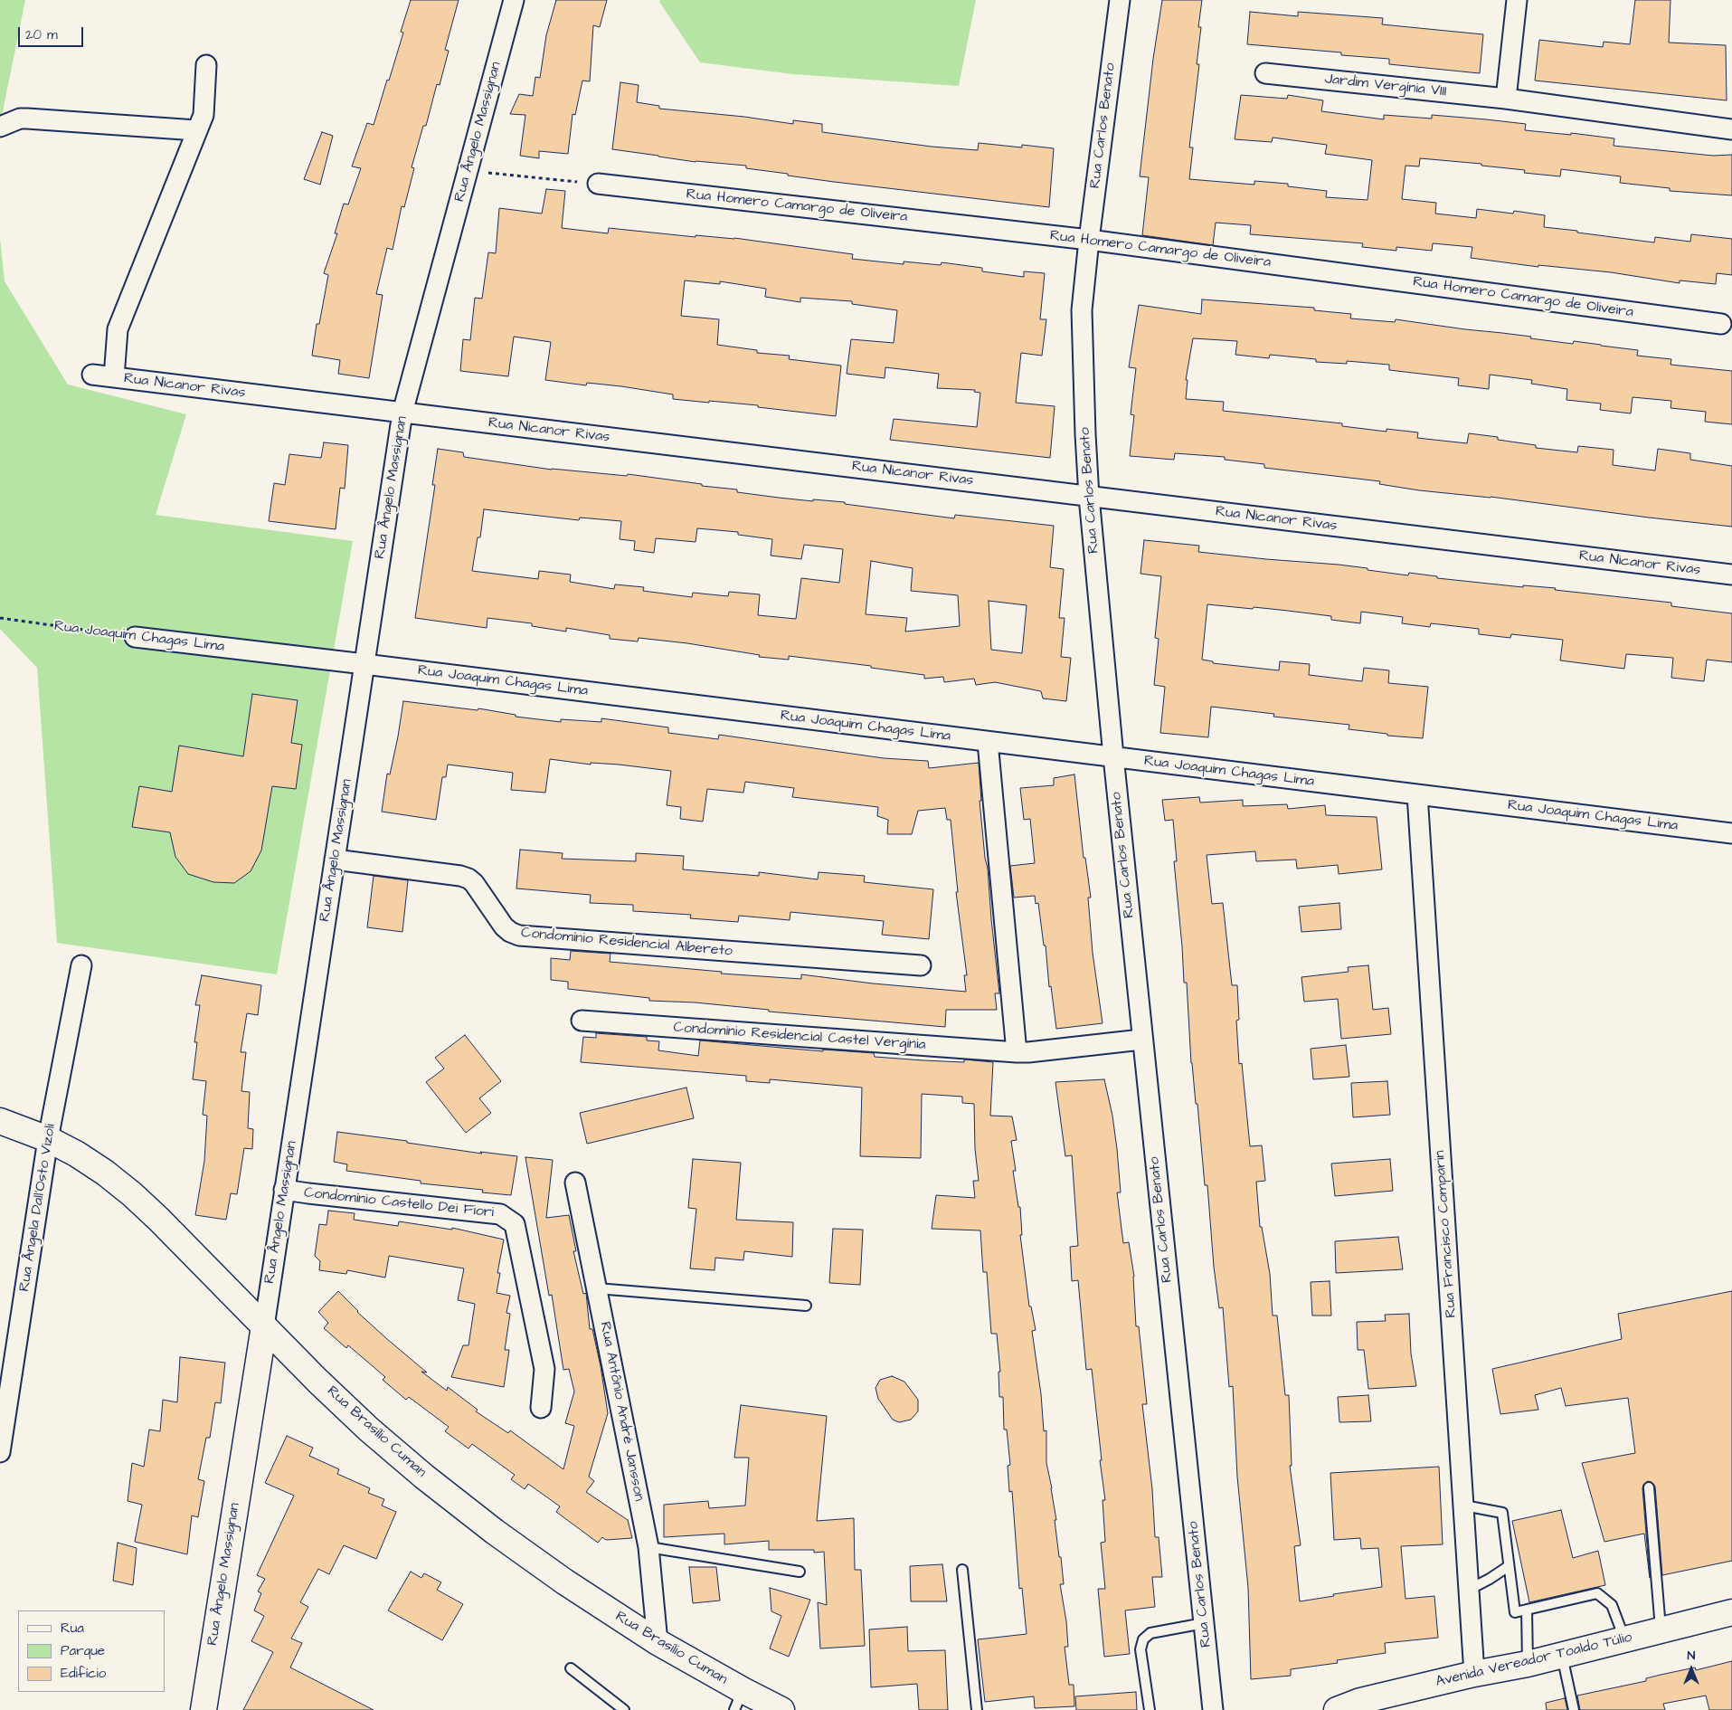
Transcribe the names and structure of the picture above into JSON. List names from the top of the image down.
{
  "streets": {
    "street": [
      "Jardim Vergínia VIII",
      "Rua Carlos Benato",
      "Rua Ângelo Massignan",
      "Rua Homero Camargo de Oliveira",
      "Rua Nicanor Rivas",
      "Rua Joaquim Chagas Lima",
      "Condomínio Residencial Albereto",
      "Condomínio Residencial Castel Vergínia",
      "Condomínio Castello Dei Fiori",
      "Rua Ângela Dall'Osto Vizoli",
      "Rua Francisco Comparin",
      "Rua Antônio André Jansson",
      "Rua Brasílio Cuman",
      "Avenida Vereador Toaldo Túlio"
    ]
  },
  "crossings": [
    ["Rua Carlos Benato", "Rua Homero Camargo de Oliveira"],
    ["Rua Carlos Benato", "Rua Nicanor Rivas"],
    ["Rua Carlos Benato", "Rua Joaquim Chagas Lima"],
    ["Rua Carlos Benato", "Condomínio Residencial Castel Vergínia"],
    ["Rua Ângelo Massignan", "Rua Nicanor Rivas"],
    ["Rua Ângelo Massignan", "Rua Joaquim Chagas Lima"],
    ["Rua Ângelo Massignan", "Condomínio Residencial Albereto"],
    ["Rua Ângelo Massignan", "Condomínio Castello Dei Fiori"],
    ["Rua Ângelo Massignan", "Rua Brasílio Cuman"],
    ["Rua Joaquim Chagas Lima", "Rua Francisco Comparin"],
    ["Rua Ângela Dall'Osto Vizoli", "Rua Brasílio Cuman"],
    ["Rua Francisco Comparin", "Avenida Vereador Toaldo Túlio"],
    ["Rua Antônio André Jansson", "Rua Brasílio Cuman"]
  ],
  "legend": ["Rua", "Parque", "Edifício"],
  "scale_bar": "20 m",
  "north": "top"
}
